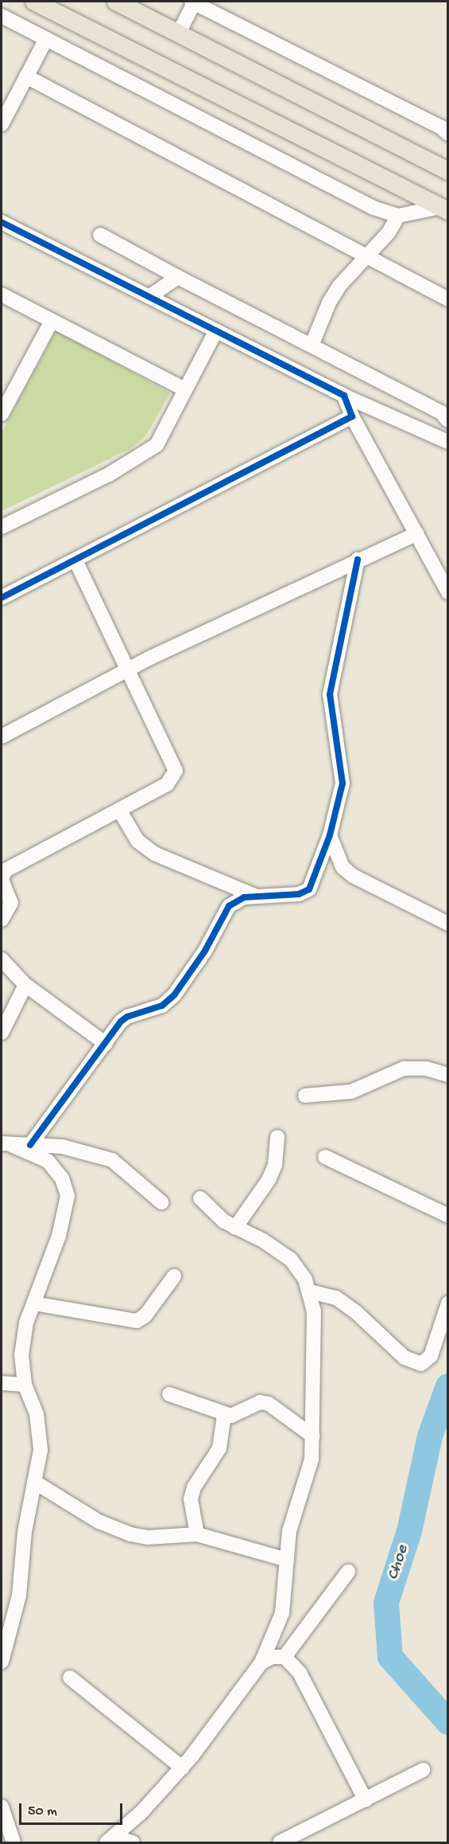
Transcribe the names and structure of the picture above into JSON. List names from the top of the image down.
{
  "water": ["Choe"],
  "scale_bar": "50 m"
}
